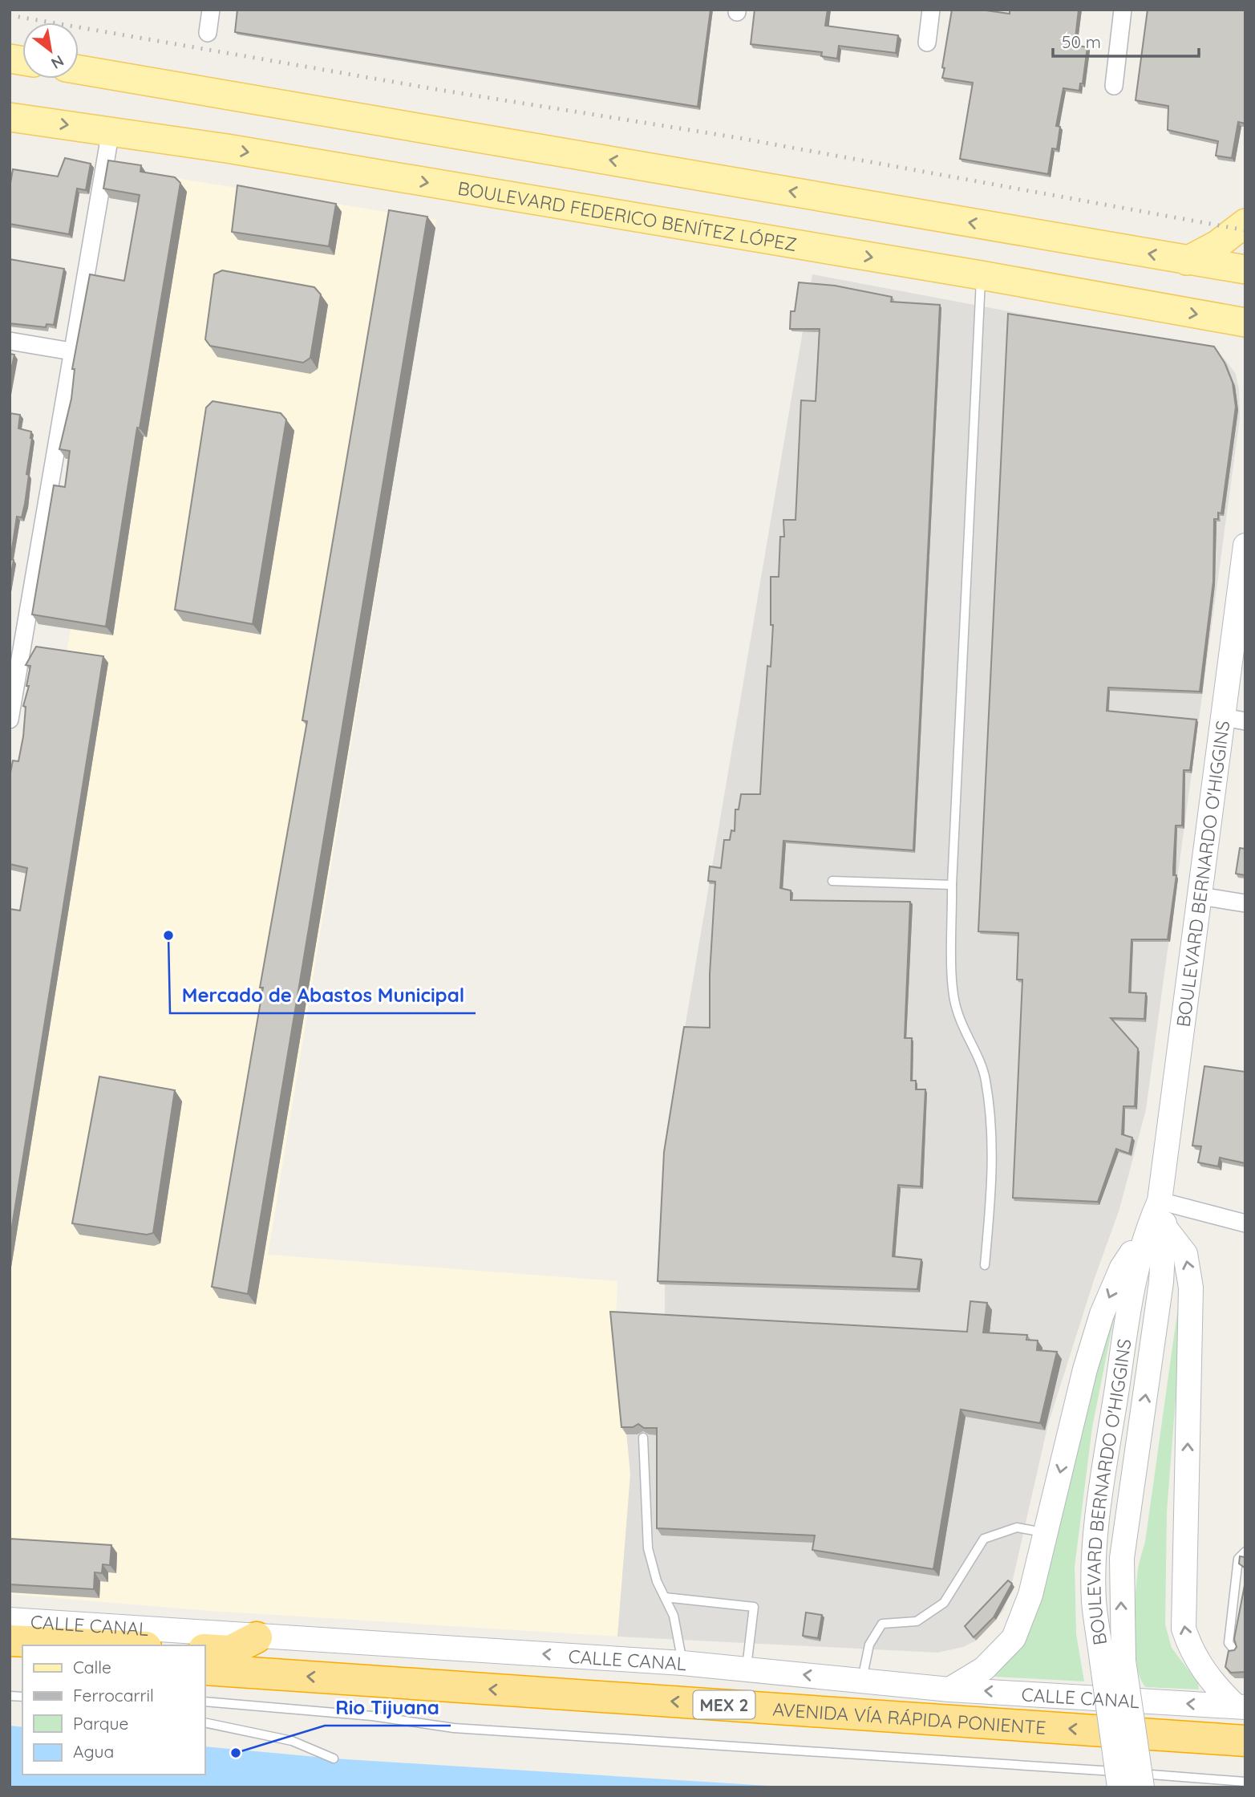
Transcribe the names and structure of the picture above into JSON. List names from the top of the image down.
{
  "streets": {
    "highway": ["MEX 2", "AVENIDA VÍA RÁPIDA PONIENTE"],
    "main road": ["BOULEVARD FEDERICO BENÍTEZ LÓPEZ", "BOULEVARD BERNARDO O'HIGGINS", "CALLE CANAL"]
  },
  "one_way": ["CALLE CANAL", "AVENIDA VÍA RÁPIDA PONIENTE"],
  "places": ["Mercado de Abastos Municipal", "Rio Tijuana"],
  "legend": [
    "Calle",
    "Ferrocarril",
    "Parque",
    "Agua"
  ],
  "scale_bar": "50 m",
  "north": "bottom right"
}
